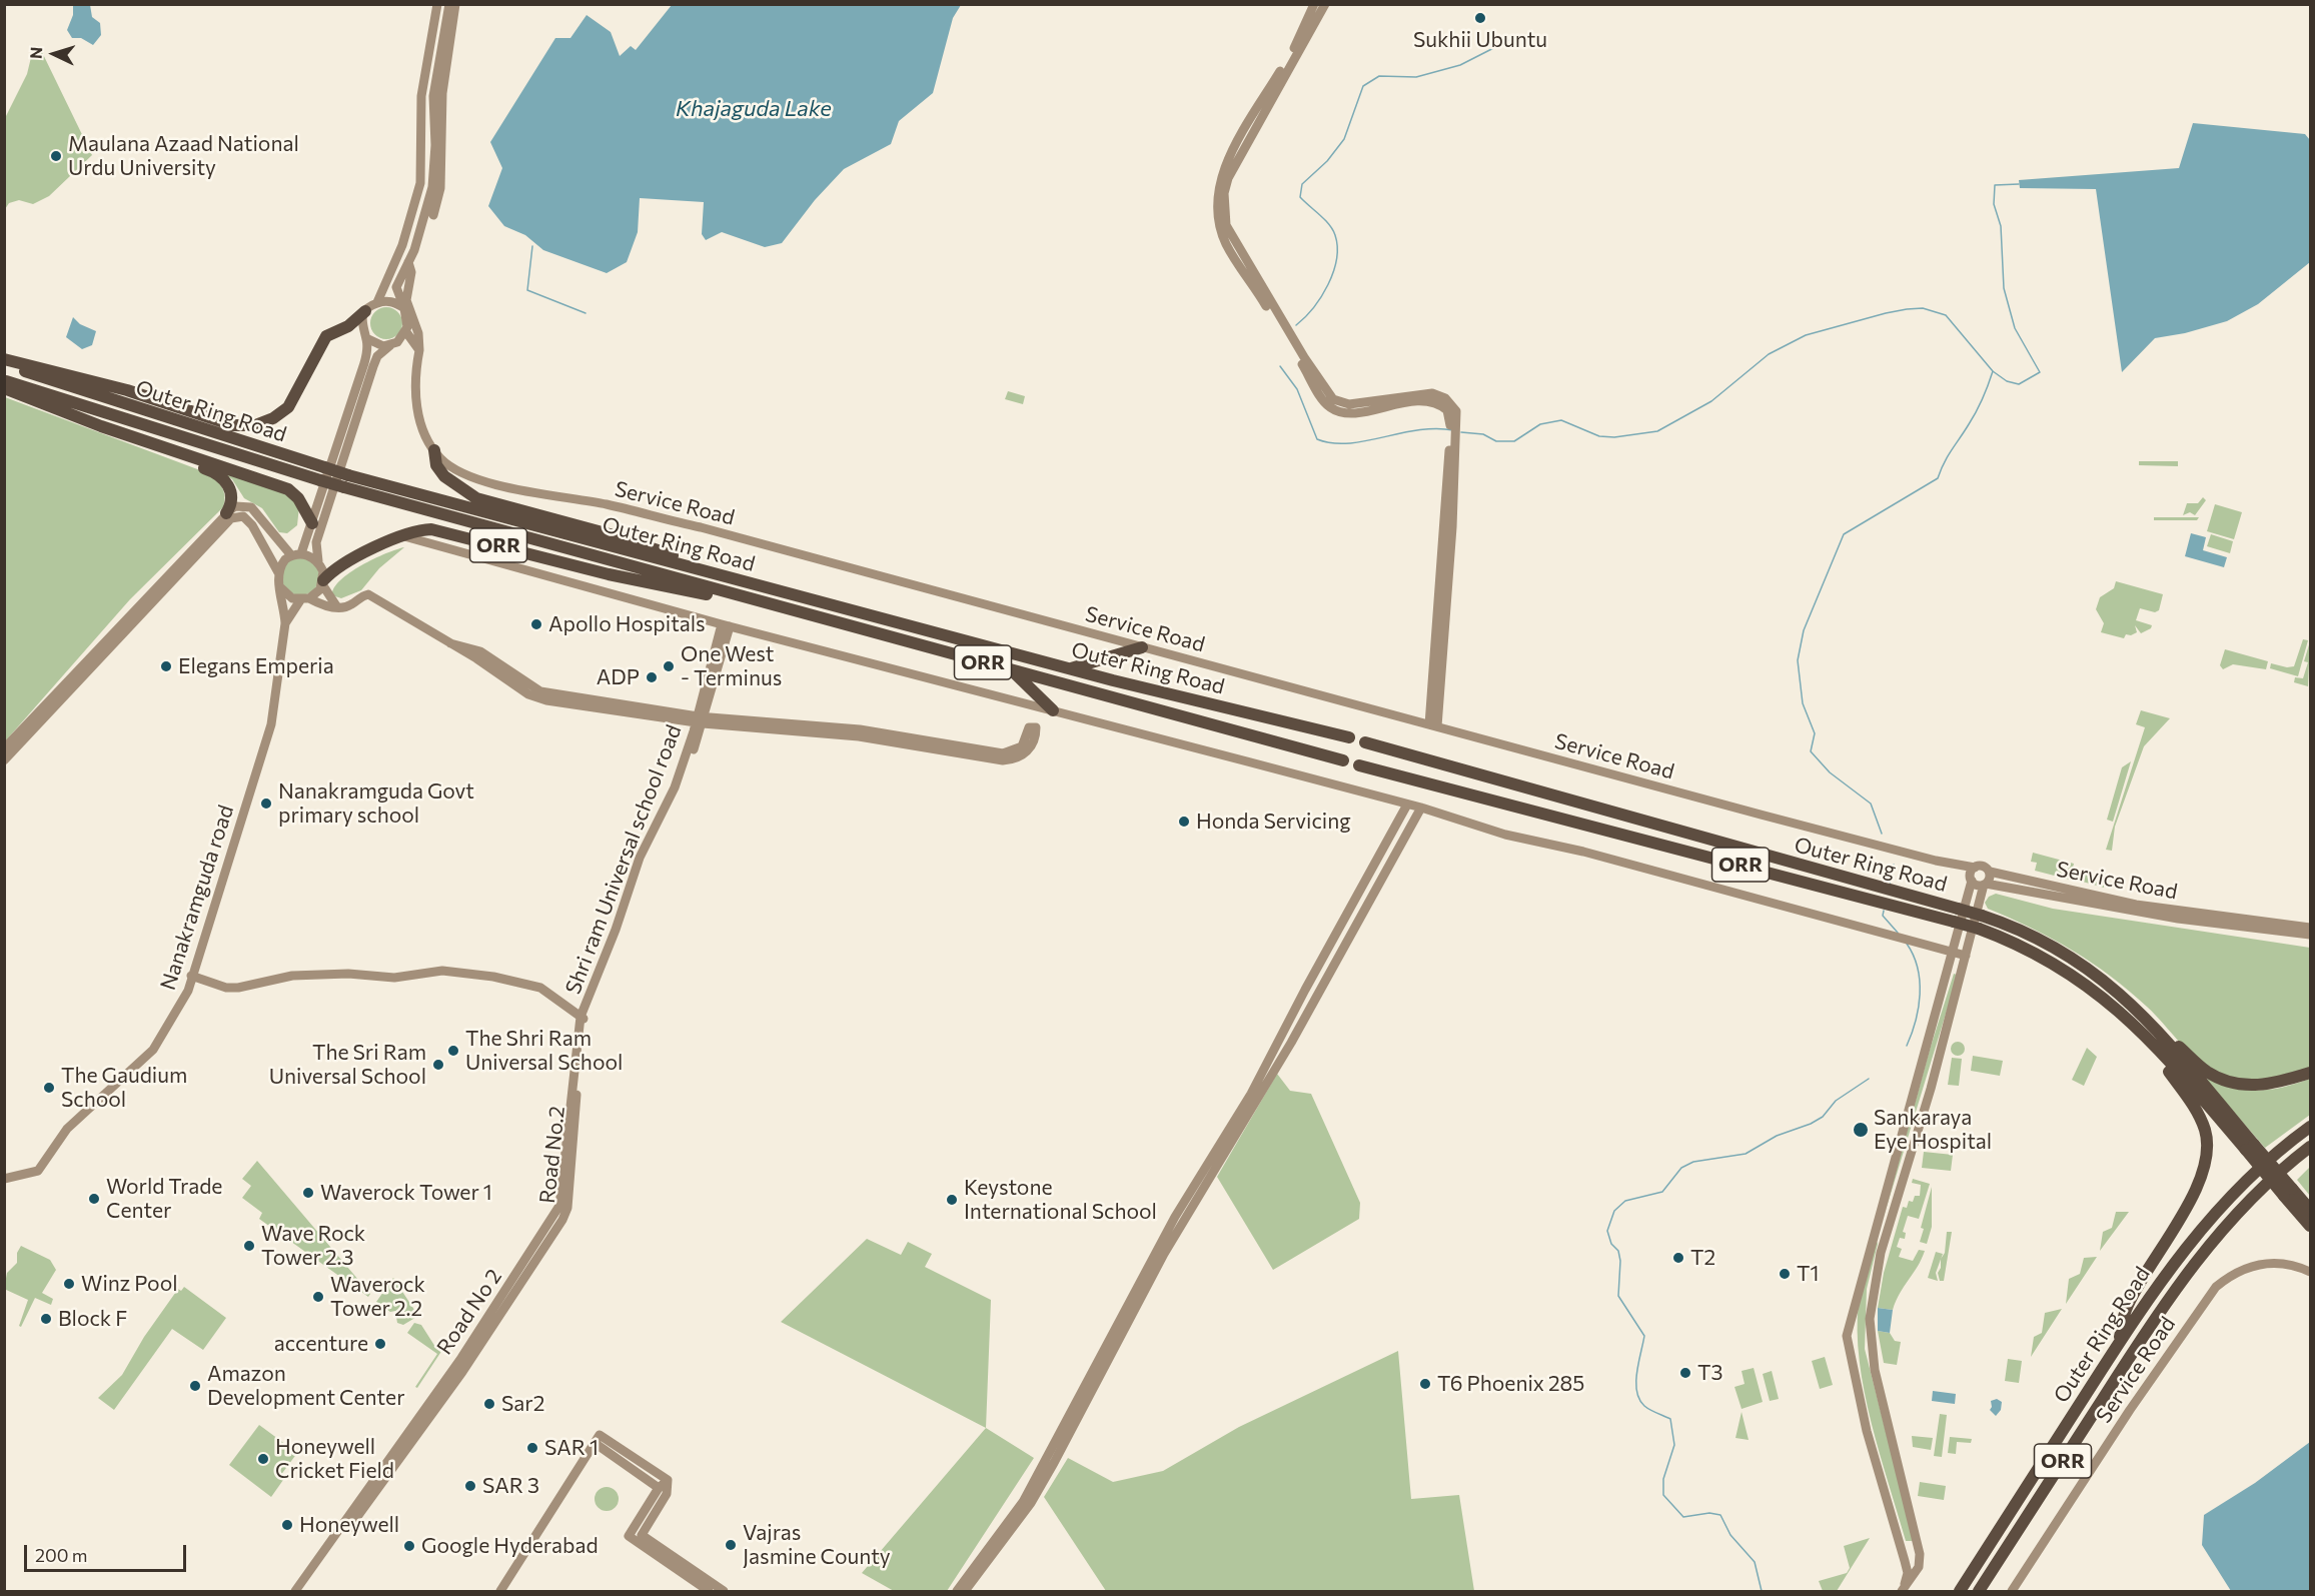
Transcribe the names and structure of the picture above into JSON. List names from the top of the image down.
{
  "streets": {
    "highway": ["Outer Ring Road", "ORR"],
    "main road": [
      "Service Road",
      "Shri ram Universal school road",
      "Nanakramguda road",
      "Road No.2",
      "Road No 2"
    ]
  },
  "crossings": [
    ["Outer Ring Road", "ORR"],
    ["Service Road", "ORR"],
    ["Shri ram Universal school road", "Road No.2"],
    ["Shri ram Universal school road", "Road No 2"],
    ["Road No.2", "Road No 2"]
  ],
  "water": ["Khajaguda Lake"],
  "places": [
    "Sukhii Ubuntu",
    "Maulana Azaad National Urdu University",
    "Apollo Hospitals",
    "Elegans Emperia",
    "One West - Terminus",
    "ADP",
    "Nanakramguda Govt primary school",
    "Honda Servicing",
    "The Shri Ram Universal School",
    "The Sri Ram Universal School",
    "The Gaudium School",
    "Sankaraya Eye Hospital",
    "Waverock Tower 1",
    "World Trade Center",
    "Keystone International School",
    "Wave Rock Tower 2.3",
    "T2",
    "T1",
    "Winz Pool",
    "Waverock Tower 2.2",
    "Block F",
    "accenture",
    "T3",
    "T6 Phoenix 285",
    "Amazon Development Center",
    "Sar2",
    "SAR 1",
    "Honeywell Cricket Field",
    "SAR 3",
    "Honeywell",
    "Vajras Jasmine County",
    "Google Hyderabad"
  ],
  "scale_bar": "200 m",
  "north": "left"
}
